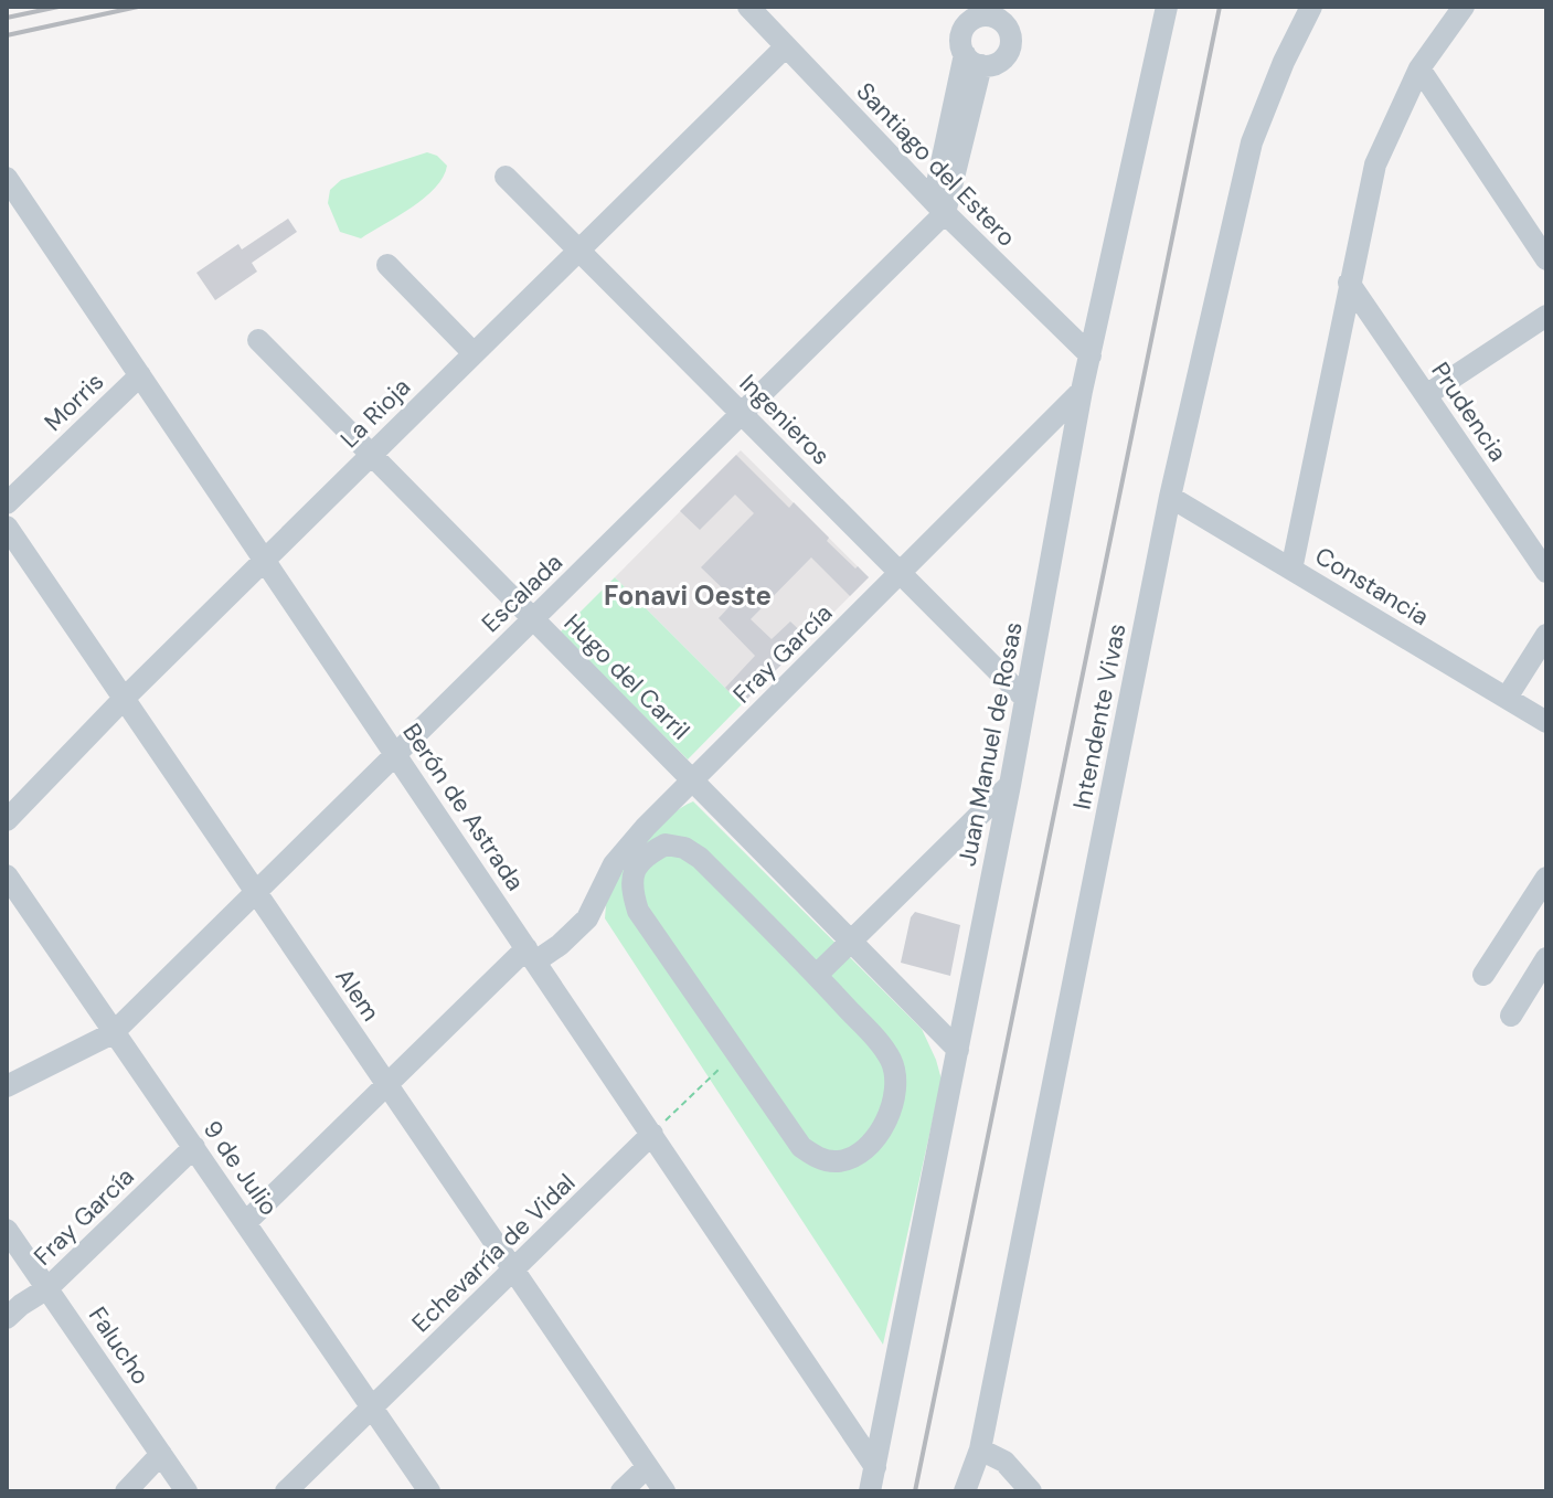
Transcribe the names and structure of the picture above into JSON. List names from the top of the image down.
{
  "streets": {
    "street": [
      "Santiago del Estero",
      "Morris",
      "Prudencia",
      "La Rioja",
      "Ingenieros",
      "Constancia",
      "Escalada",
      "Fray García",
      "Hugo del Carril",
      "Intendente Vivas",
      "Juan Manuel de Rosas",
      "Berón de Astrada",
      "Alem",
      "9 de Julio",
      "Echevarría de Vidal",
      "Falucho"
    ]
  },
  "crossings": [
    ["Santiago del Estero", "La Rioja"],
    ["Santiago del Estero", "Escalada"],
    ["Santiago del Estero", "Juan Manuel de Rosas"],
    ["Morris", "Berón de Astrada"],
    ["La Rioja", "Ingenieros"],
    ["La Rioja", "Hugo del Carril"],
    ["La Rioja", "Berón de Astrada"],
    ["La Rioja", "Alem"],
    ["Ingenieros", "Escalada"],
    ["Ingenieros", "Fray García"],
    ["Ingenieros", "Juan Manuel de Rosas"],
    ["Constancia", "Intendente Vivas"],
    ["Escalada", "Hugo del Carril"],
    ["Escalada", "Berón de Astrada"],
    ["Escalada", "Alem"],
    ["Escalada", "9 de Julio"],
    ["Fray García", "Hugo del Carril"],
    ["Fray García", "Juan Manuel de Rosas"],
    ["Fray García", "Berón de Astrada"],
    ["Fray García", "Alem"],
    ["Fray García", "9 de Julio"],
    ["Fray García", "Falucho"],
    ["Hugo del Carril", "Juan Manuel de Rosas"],
    ["Juan Manuel de Rosas", "Berón de Astrada"],
    ["Berón de Astrada", "Echevarría de Vidal"],
    ["Alem", "Echevarría de Vidal"],
    ["9 de Julio", "Echevarría de Vidal"]
  ],
  "districts": ["Fonavi Oeste"]
}
